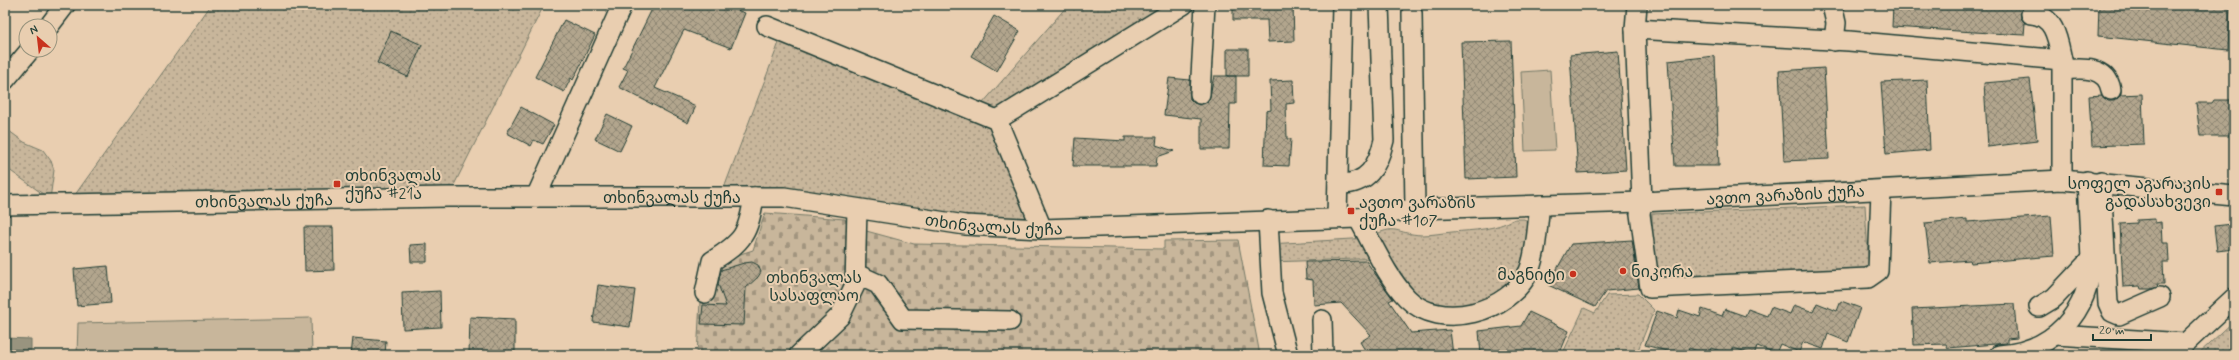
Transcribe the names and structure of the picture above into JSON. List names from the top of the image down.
{
  "streets": {
    "street": ["ავთო ვარაზის ქუჩა", "თხინვალას ქუჩა"]
  },
  "crossings": [
    ["ავთო ვარაზის ქუჩა", "თხინვალას ქუჩა"]
  ],
  "parks": ["თხინვალას სასაფლაო"],
  "places": {
    "transit": ["თხინვალას ქუჩა #21ა", "სოფელ აგარაკის გადასახვევი", "ავთო ვარაზის ქუჩა #107"],
    "other": ["ნიკორა", "მაგნიტი"]
  },
  "scale_bar": "20 m",
  "north": "top left"
}
